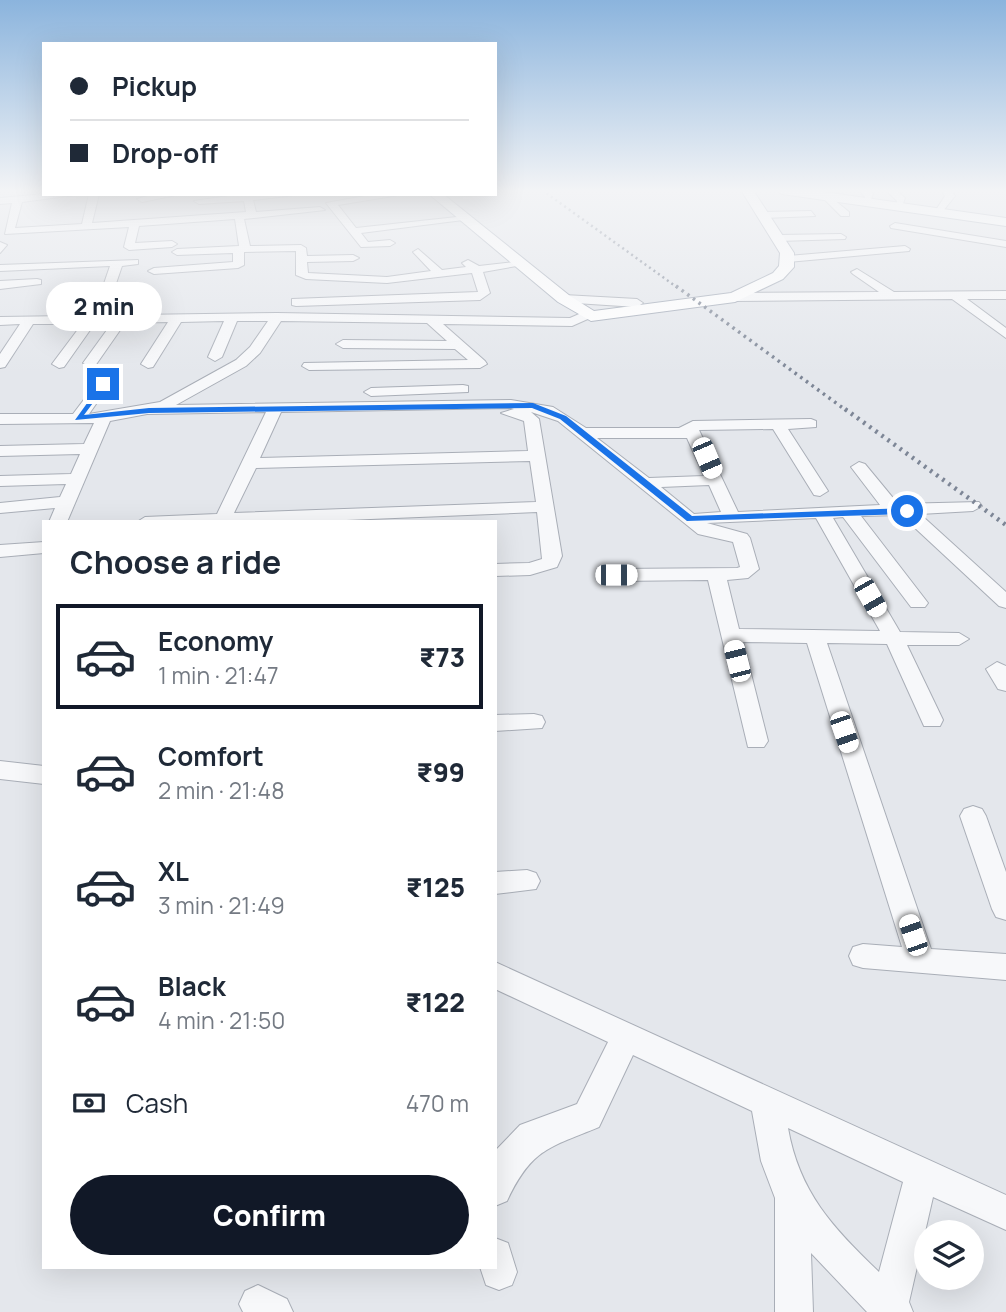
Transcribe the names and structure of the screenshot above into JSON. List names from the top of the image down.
{
  "page": {
    "banner": ["Pickup", "Drop-off"],
    "bubble": "2 min",
    "heading": "Choose a ride",
    "list": [
      {
        "name": "Economy",
        "note": "1 min · 21:47",
        "value": "₹73"
      },
      {
        "name": "Comfort",
        "note": "2 min · 21:48",
        "value": "₹99"
      },
      {
        "name": "XL",
        "note": "3 min · 21:49",
        "value": "₹125"
      },
      {
        "name": "Black",
        "note": "4 min · 21:50",
        "value": "₹122"
      }
    ],
    "pay": ["Cash", "470 m"],
    "buttons": "Confirm"
  }
}
